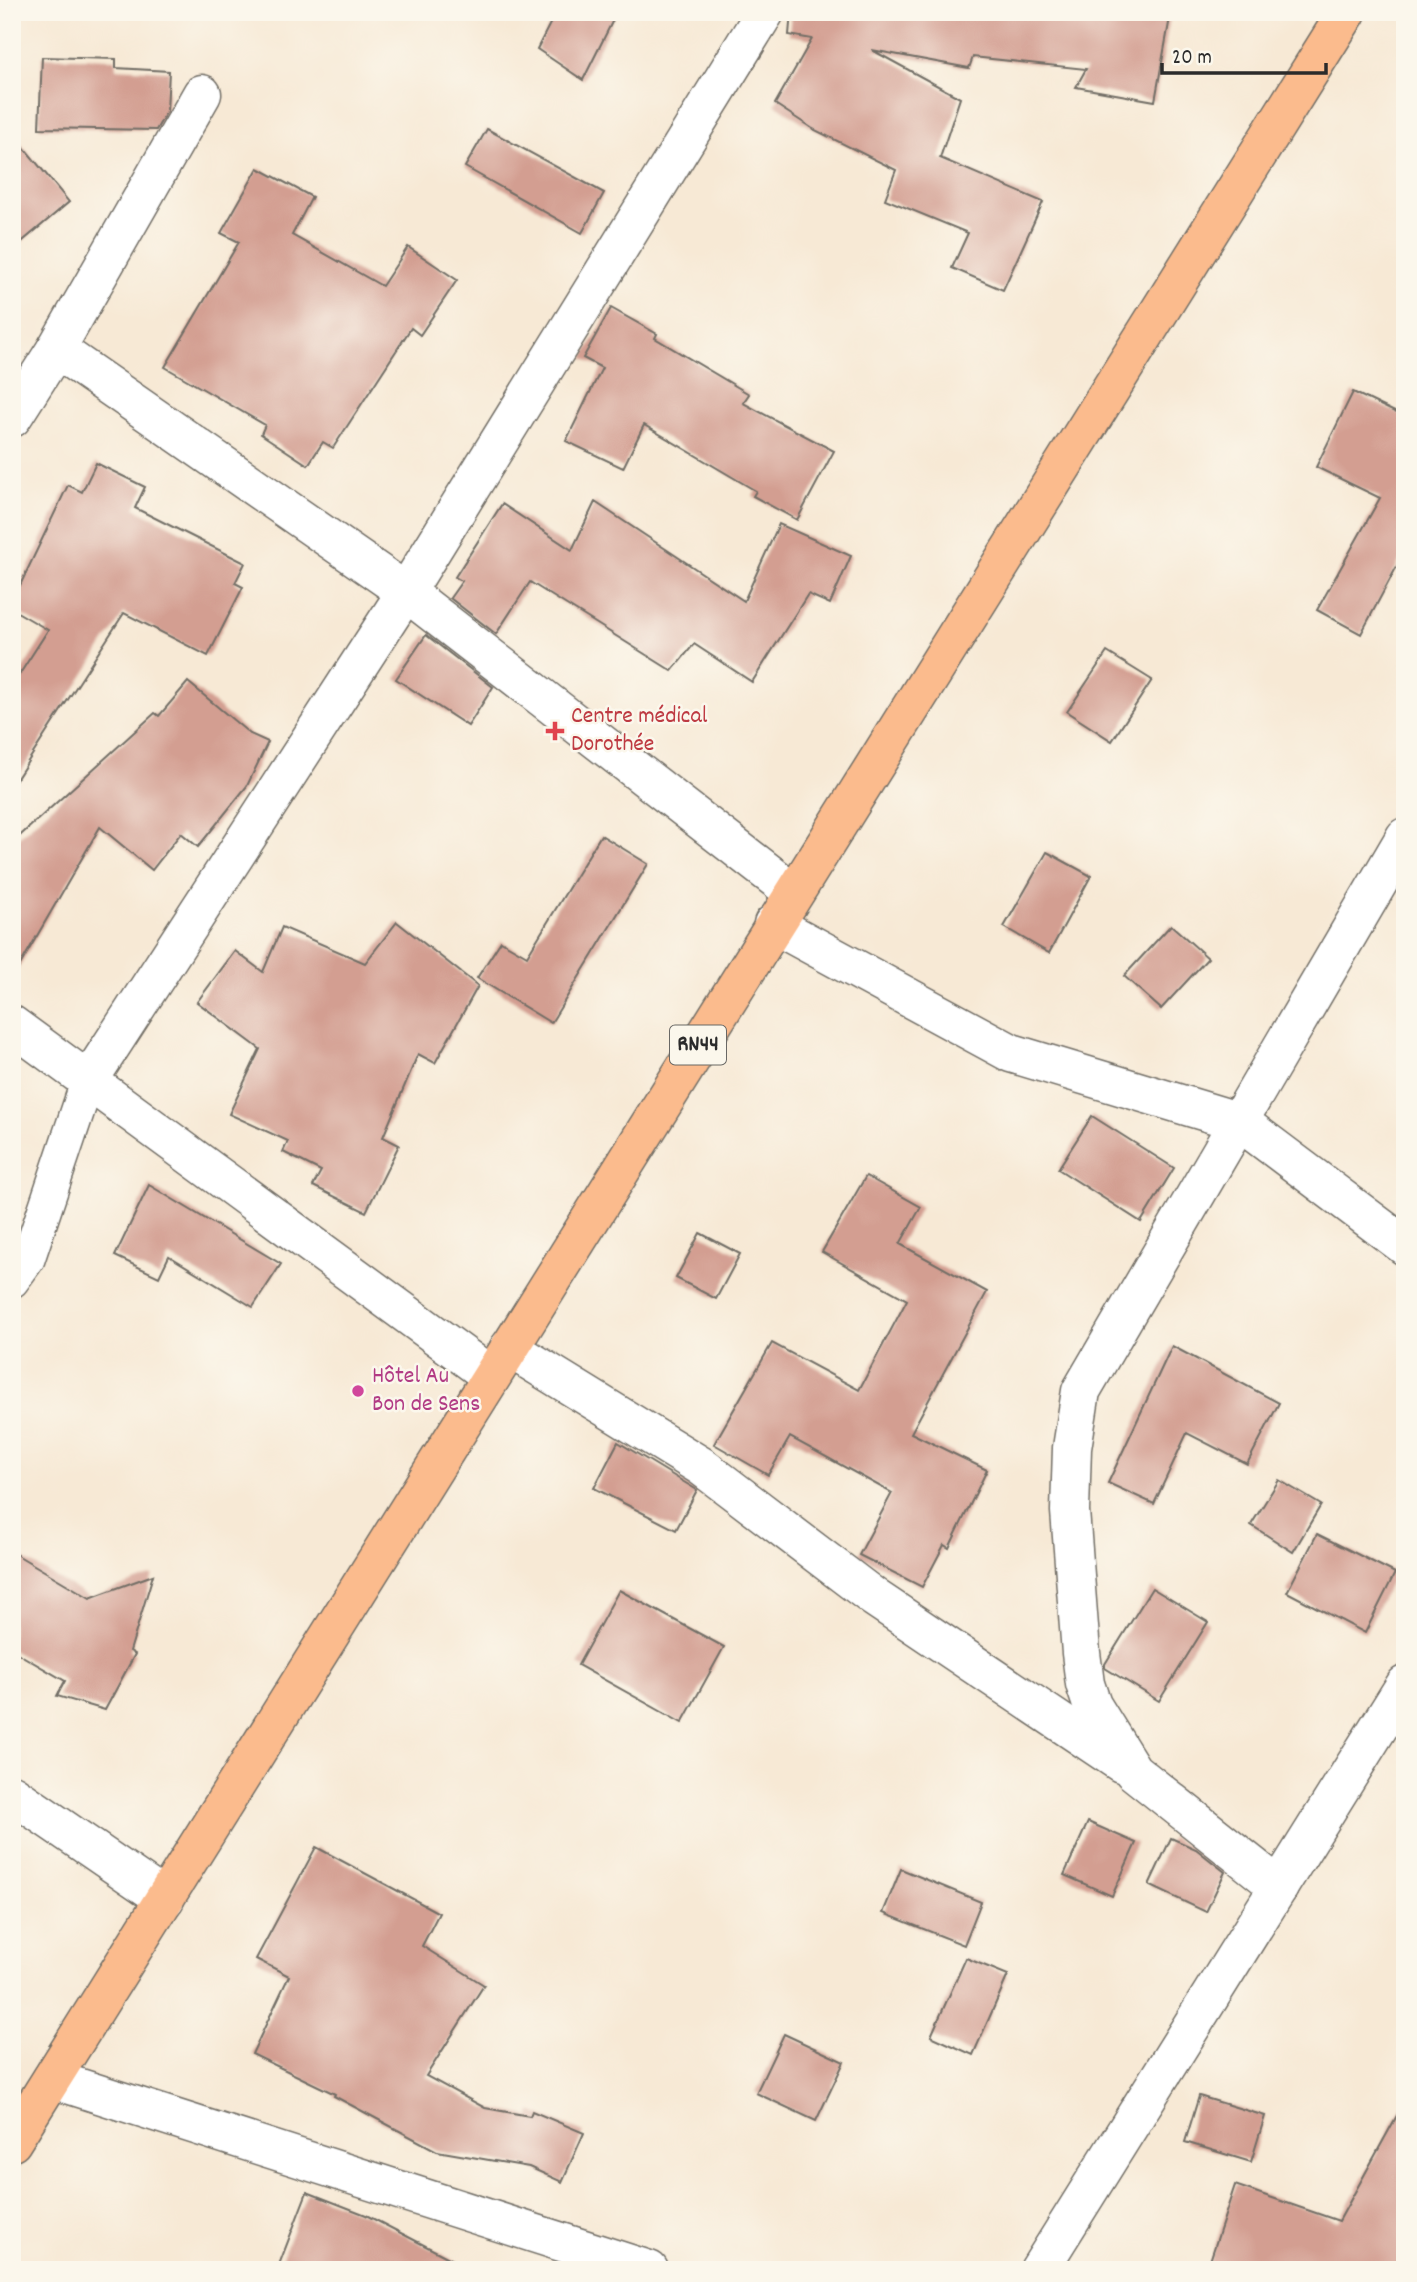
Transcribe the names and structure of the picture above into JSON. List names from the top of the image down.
{
  "streets": {
    "main road": ["RN44"]
  },
  "places": {
    "health": ["Centre médical Dorothée"],
    "other": ["Hôtel Au Bon de Sens"]
  },
  "scale_bar": "20 m"
}
